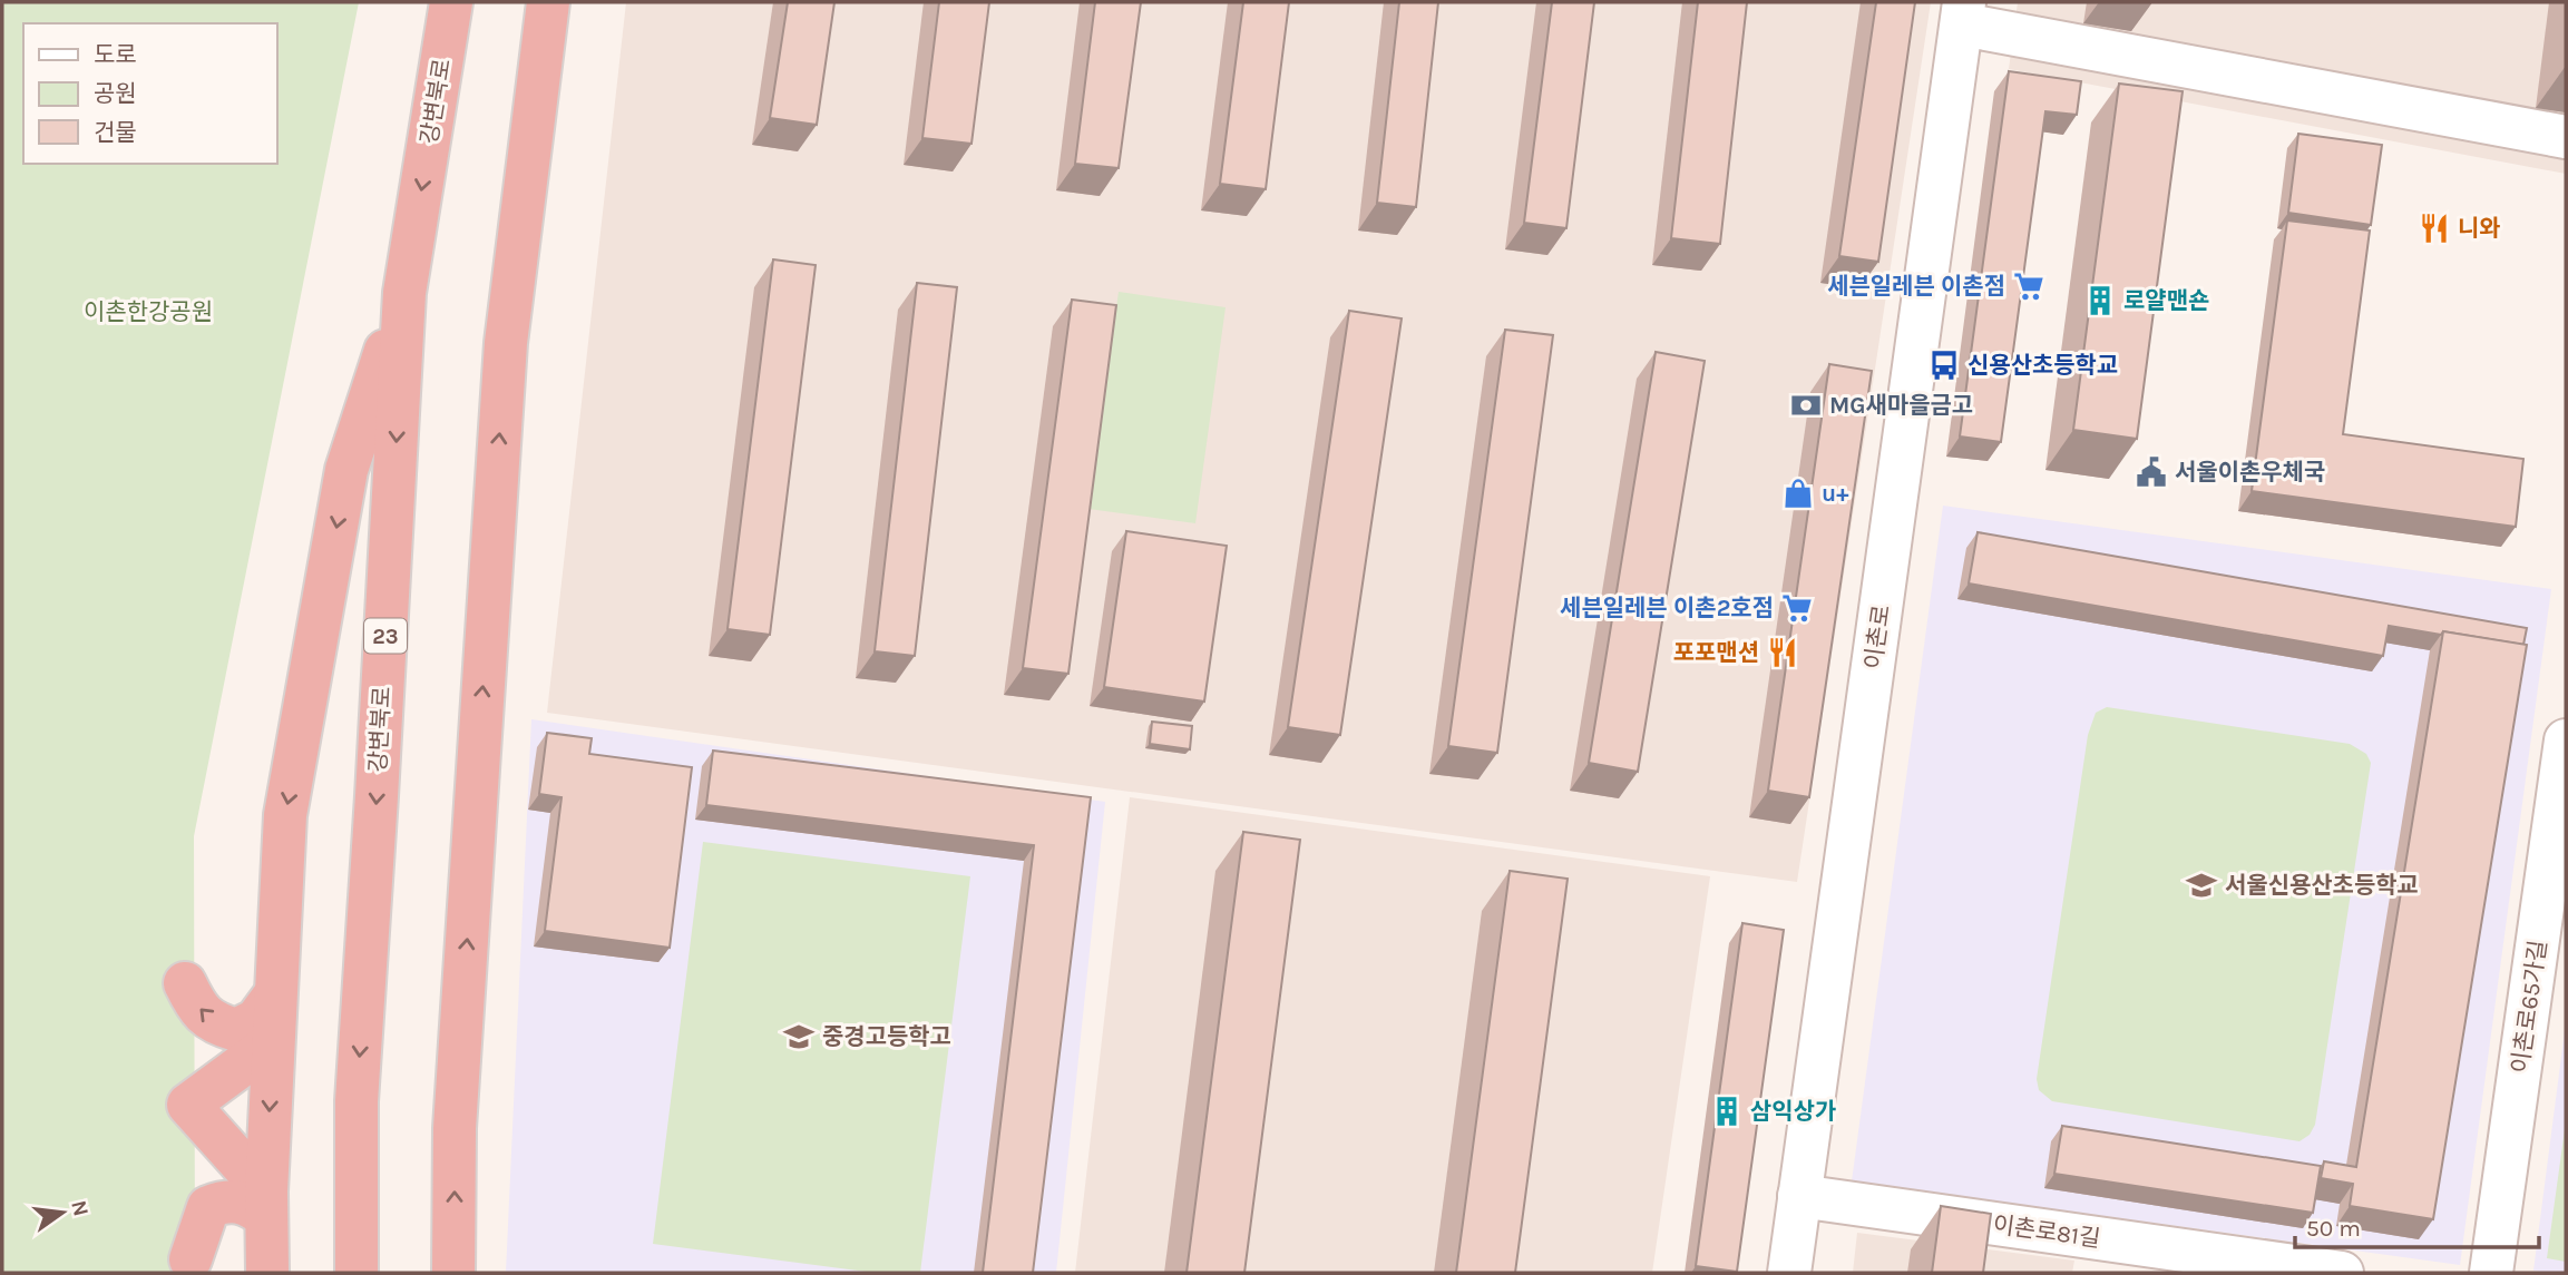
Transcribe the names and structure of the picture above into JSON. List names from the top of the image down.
{
  "streets": {
    "highway": ["강변북로", "23"],
    "street": ["이촌로", "이촌로65가길", "이촌로81길"]
  },
  "crossings": [
    ["이촌로", "이촌로81길"]
  ],
  "parks": ["이촌한강공원"],
  "places": {
    "restaurant": ["니와", "포포맨션"],
    "supermarket": ["세븐일레븐 이촌점", "세븐일레븐 이촌2호점"],
    "building": ["로얄맨숀", "삼익상가"],
    "bus stop": ["신용산초등학교"],
    "bank": ["MG새마을금고"],
    "public building": ["서울이촌우체국"],
    "shop": ["u+"],
    "school or university": ["서울신용산초등학교", "중경고등학고"]
  },
  "legend": ["도로", "공원", "건물"],
  "scale_bar": "50 m",
  "north": "right"
}
